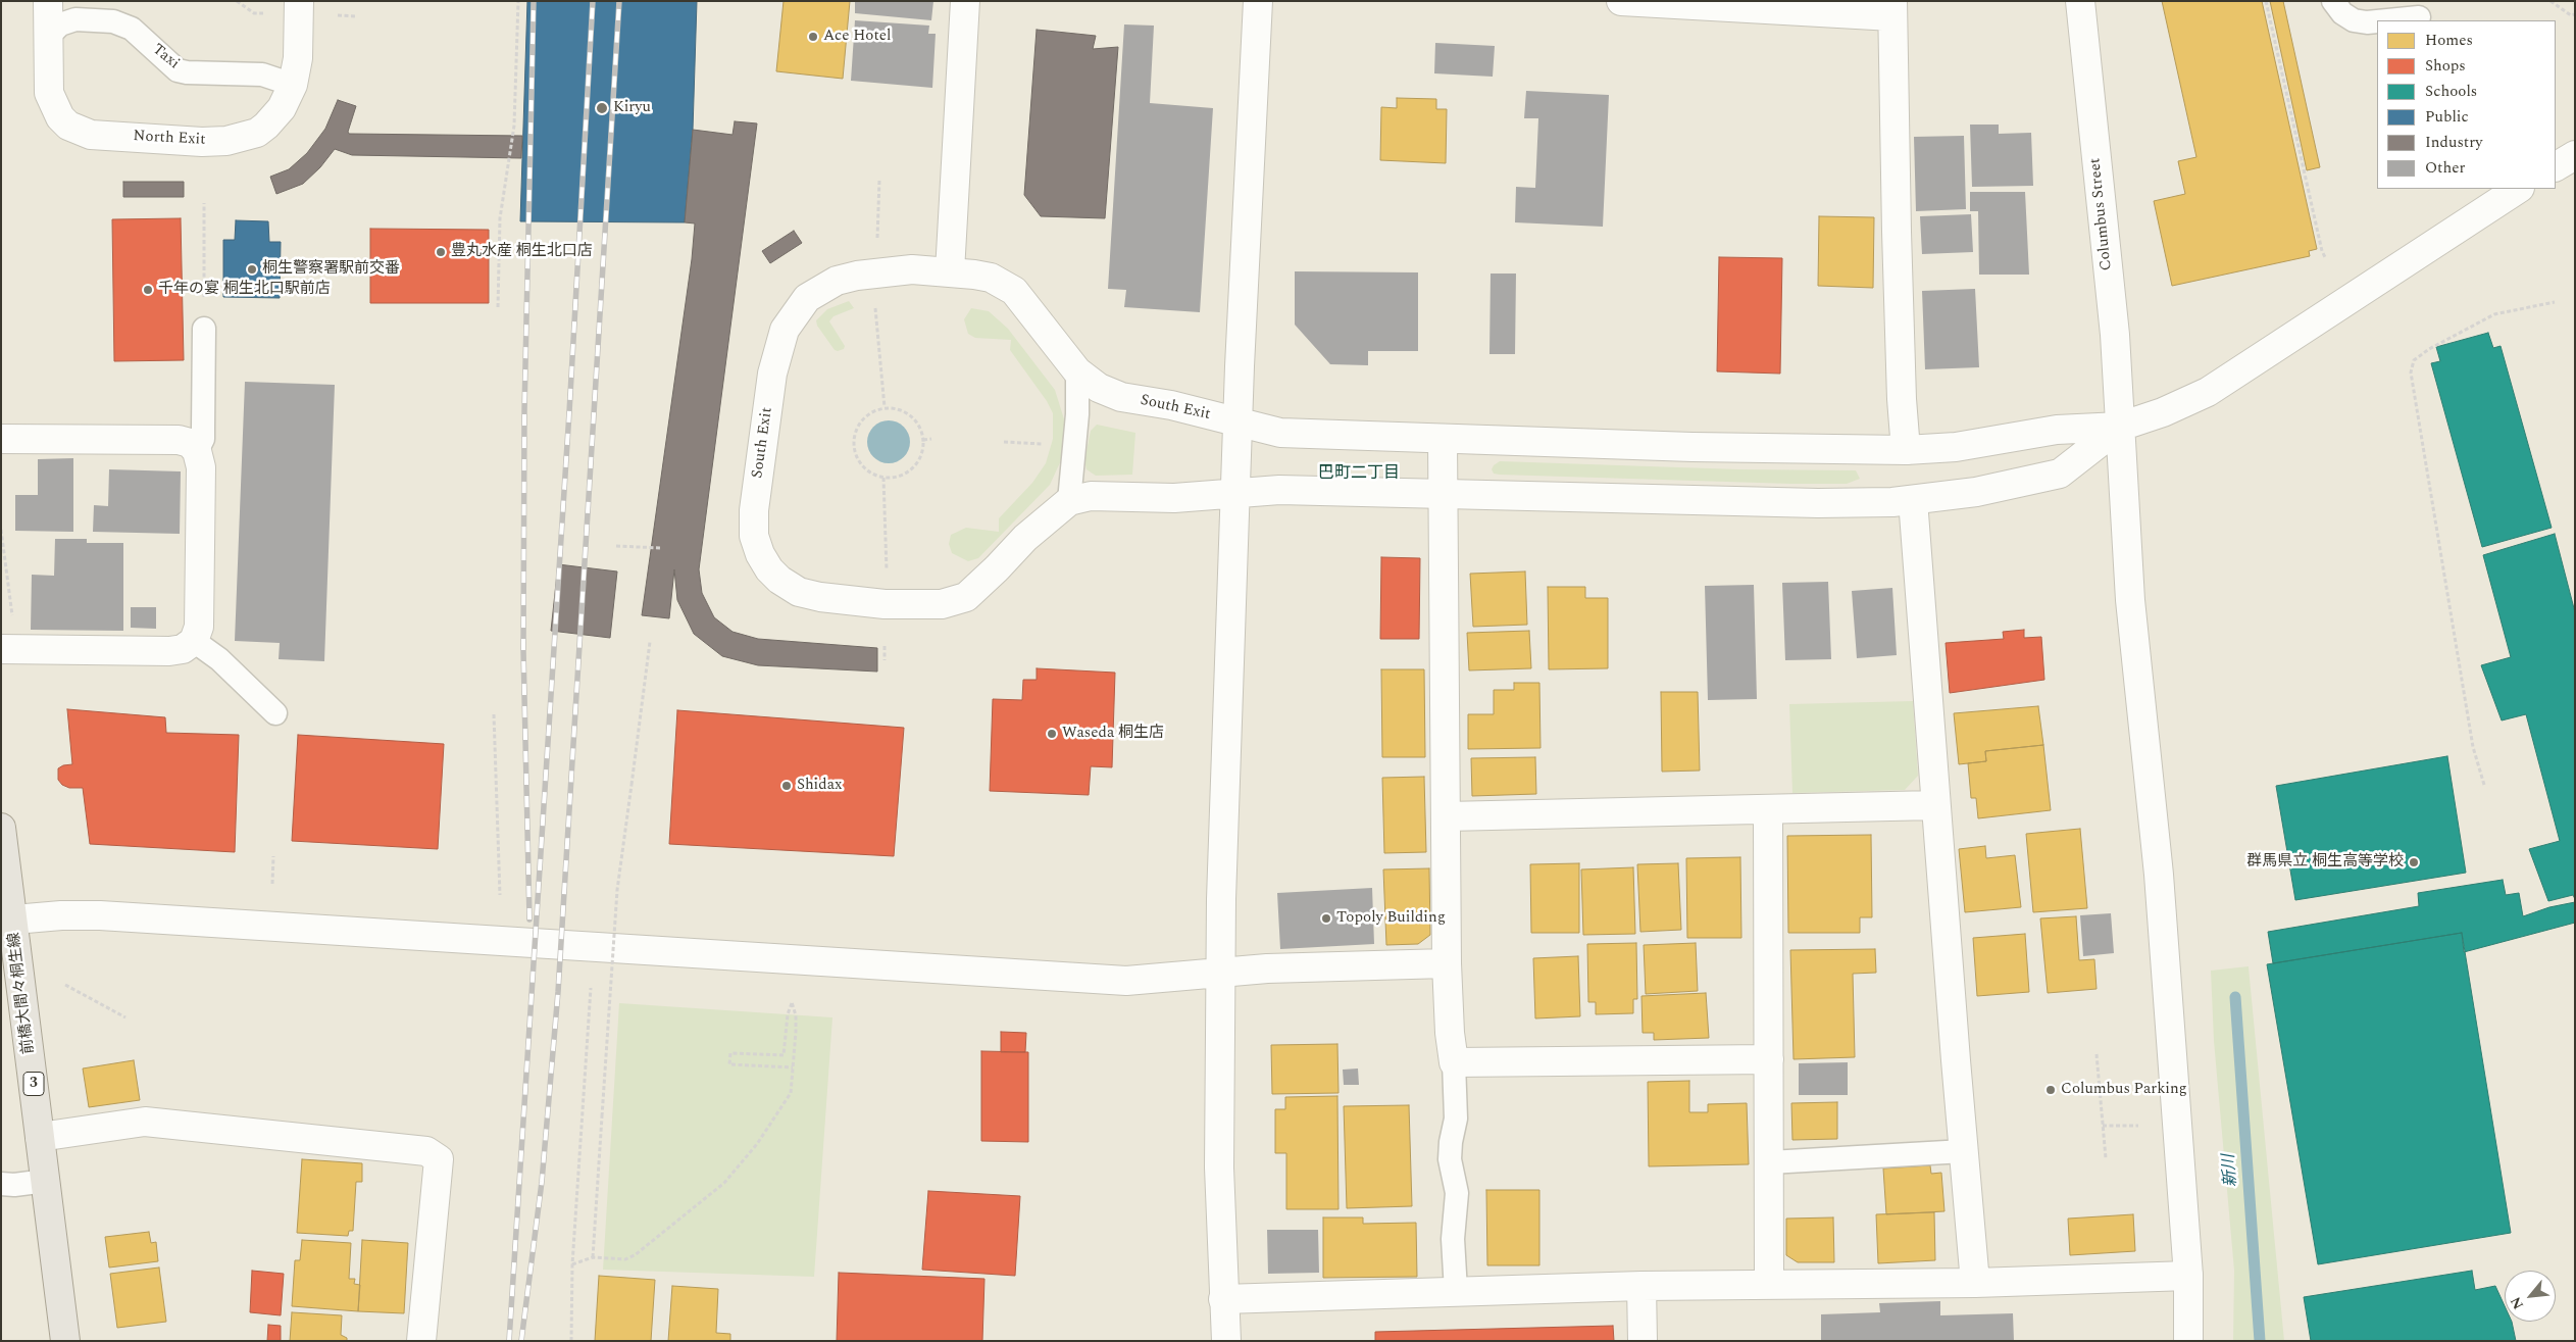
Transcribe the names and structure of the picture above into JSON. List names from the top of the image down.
{
  "streets": {
    "main road": ["前橋大間々桐生線", "3"],
    "street": ["North Exit", "Columbus Street", "South Exit"],
    "lane": ["Taxi"]
  },
  "crossings": [
    ["Taxi", "North Exit"],
    ["Columbus Street", "South Exit"]
  ],
  "districts": ["巴町二丁目"],
  "water": ["新川"],
  "places": [
    "Ace Hotel",
    "Kiryu",
    "豊丸水産 桐生北口店",
    "桐生警察署駅前交番",
    "千年の宴 桐生北口駅前店",
    "Waseda 桐生店",
    "Shidax",
    "群馬県立 桐生高等学校",
    "Topoly Building",
    "Columbus Parking"
  ],
  "legend": [
    "Homes",
    "Shops",
    "Schools",
    "Public",
    "Industry",
    "Other"
  ],
  "north": "bottom left"
}
